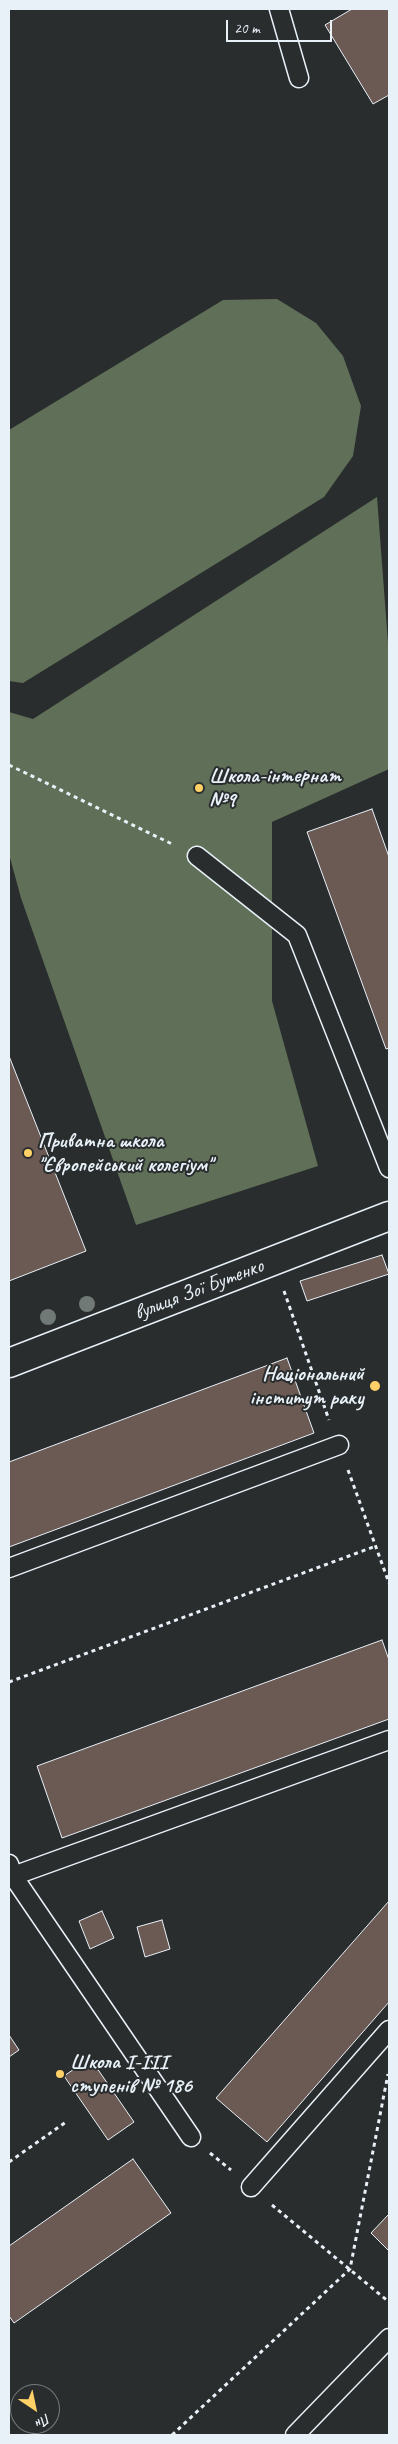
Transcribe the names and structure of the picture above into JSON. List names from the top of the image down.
{
  "streets": {
    "street": ["вулиця Зої Бутенко"]
  },
  "places": [
    "Школа-інтернат №9",
    "Приватна школа \"Європейський колегіум\"",
    "Національний інститут раку",
    "Школа І-ІІІ ступенів № 186"
  ],
  "scale_bar": "20 m",
  "north": "bottom right"
}
